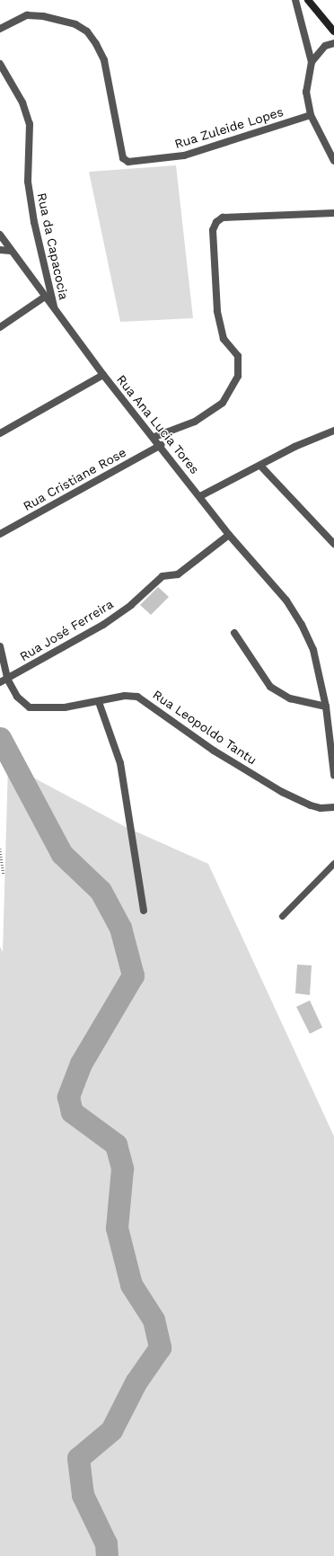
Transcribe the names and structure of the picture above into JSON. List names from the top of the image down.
{
  "streets": {
    "street": [
      "Rua Zuleide Lopes",
      "Rua da Capacocia",
      "Rua Ana Lucia Tores",
      "Rua Cristiane Rose",
      "Rua José Ferreira",
      "Rua Leopoldo Tantu"
    ]
  },
  "crossings": [
    ["Rua da Capacocia", "Rua Ana Lucia Tores"],
    ["Rua Ana Lucia Tores", "Rua Cristiane Rose"],
    ["Rua Ana Lucia Tores", "Rua José Ferreira"],
    ["Rua José Ferreira", "Rua Leopoldo Tantu"]
  ]
}
